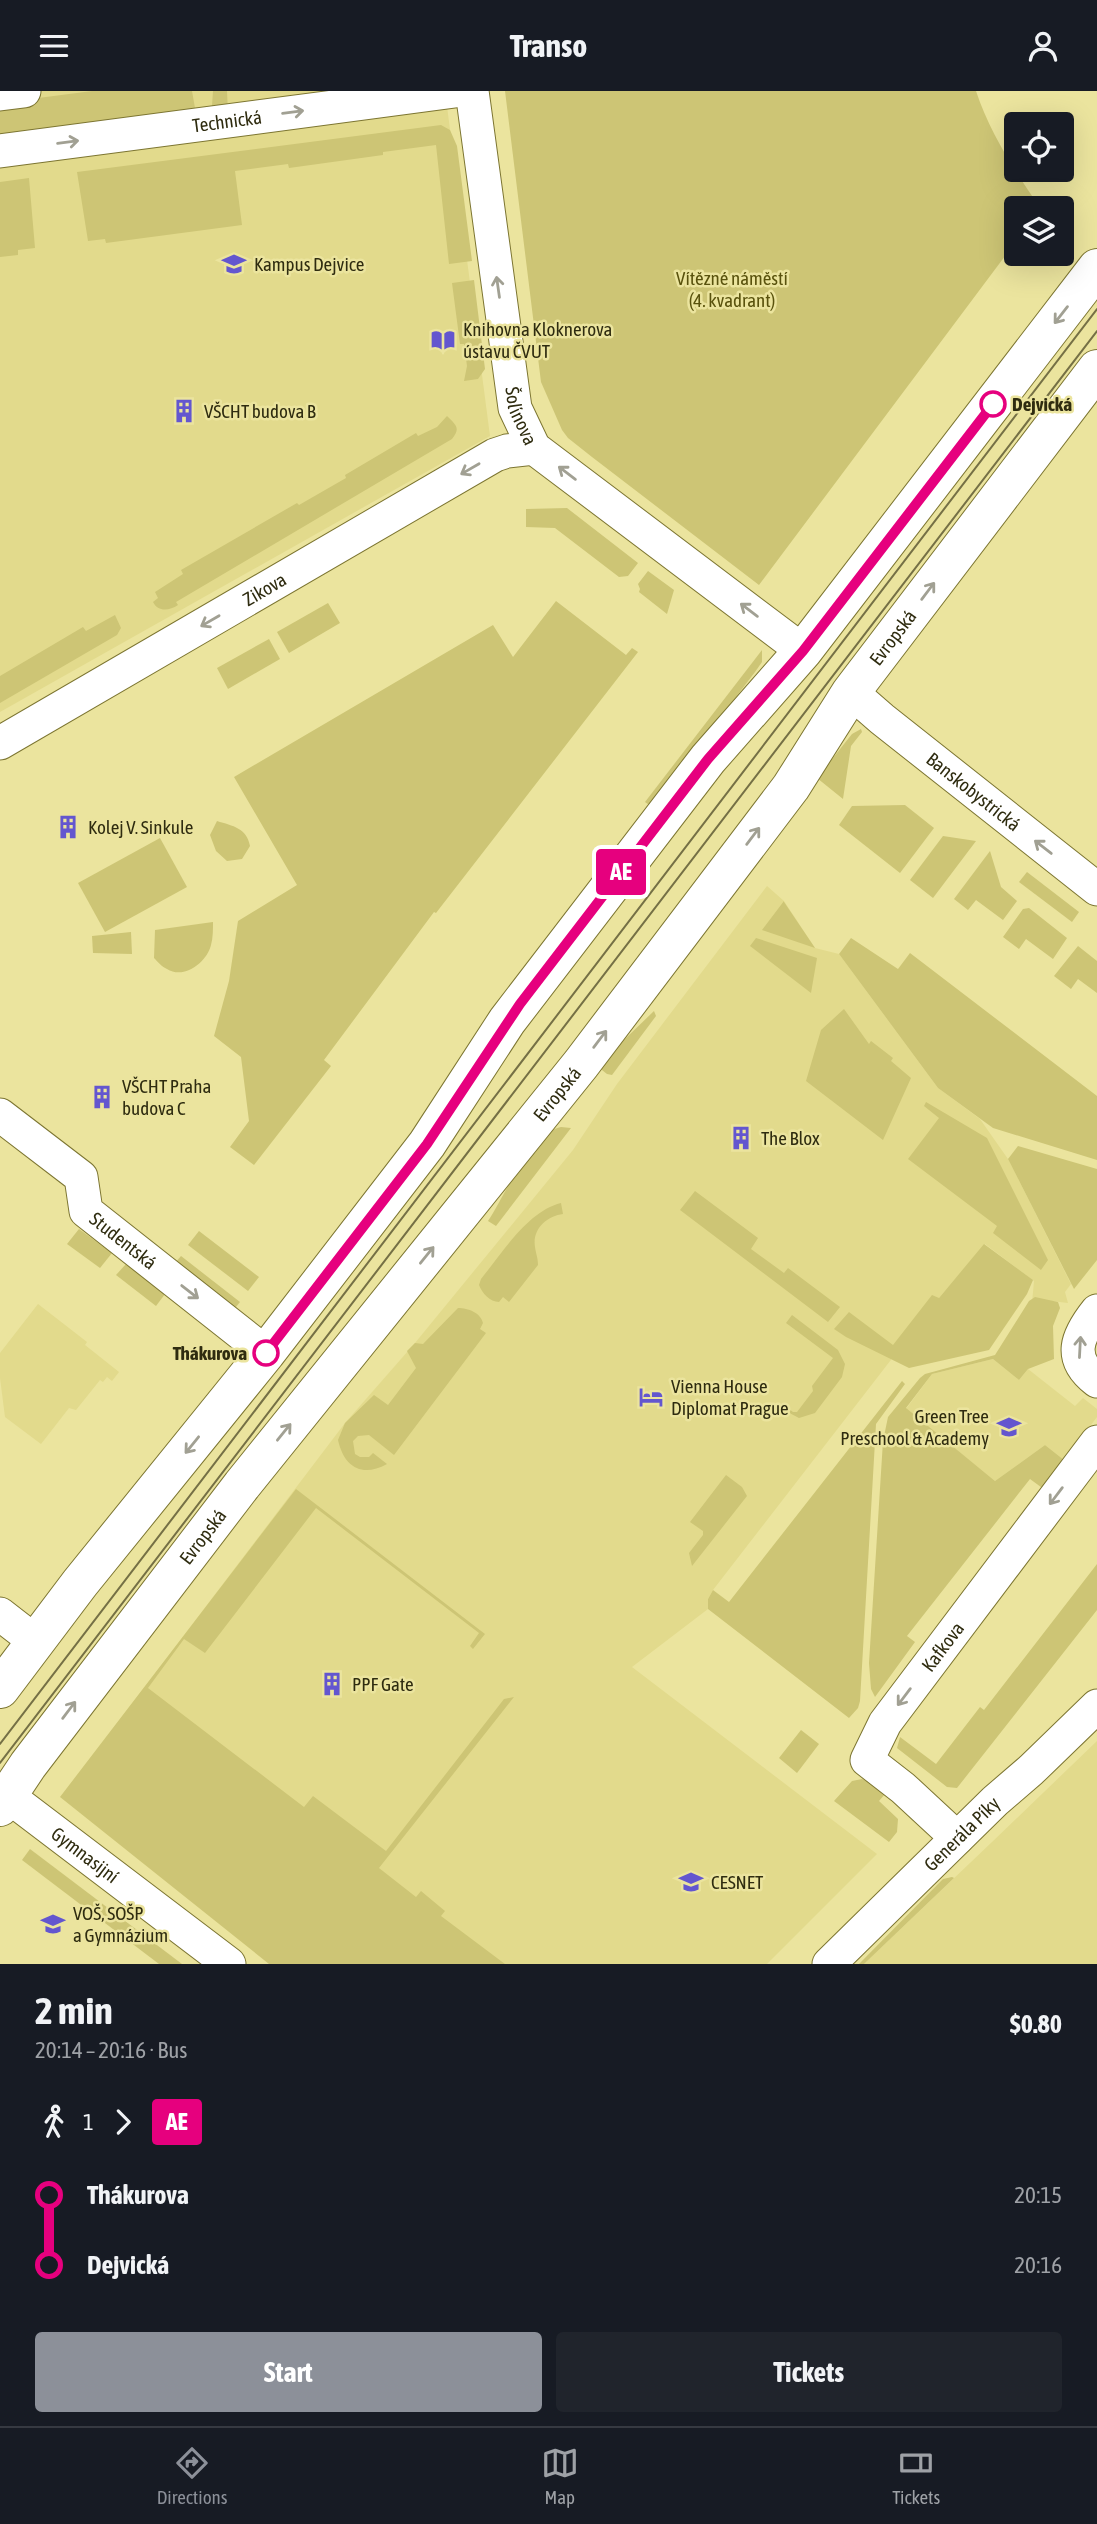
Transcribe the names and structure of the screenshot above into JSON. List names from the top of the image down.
{
  "streets": {
    "main road": ["Evropská"],
    "street": [
      "Technická",
      "Šolínova",
      "Zikova",
      "Banskobystrická",
      "Studentská",
      "Kafkova",
      "Generála Píky",
      "Gymnasijní"
    ]
  },
  "crossings": [
    ["Šolínova", "Zikova"],
    ["Evropská", "Banskobystrická"],
    ["Evropská", "Gymnasijní"],
    ["Kafkova", "Generála Píky"]
  ],
  "one_way": [
    "Technická",
    "Šolínova",
    "Zikova",
    "Banskobystrická",
    "Studentská",
    "Kafkova"
  ],
  "parks": ["Vítězné náměstí (4. kvadrant)"],
  "places": {
    "school or university": [
      "Kampus Dejvice",
      "Green Tree Preschool & Academy",
      "CESNET",
      "VOŠ, SOŠP a Gymnázium"
    ],
    "library": ["Knihovna Kloknerova ústavu ČVUT"],
    "other": ["Dejvická", "Thákurova"],
    "building": [
      "VŠCHT budova B",
      "Kolej V. Sinkule",
      "VŠCHT Praha budova C",
      "The Blox",
      "PPF Gate"
    ],
    "hotel": ["Vienna House Diplomat Prague"]
  },
  "lines": ["bus line AE"],
  "page": {
    "header": "Transo",
    "on_map": "AE",
    "heading": ["2 min", "20:14 – 20:16 · Bus", "$0.80"],
    "legs": ["1", "AE"],
    "list": [
      {
        "name": "Thákurova",
        "value": "20:15"
      },
      {
        "name": "Dejvická",
        "value": "20:16"
      }
    ],
    "buttons": ["Start", "Tickets"],
    "tabs": ["Directions", "Map", "Tickets"]
  }
}
